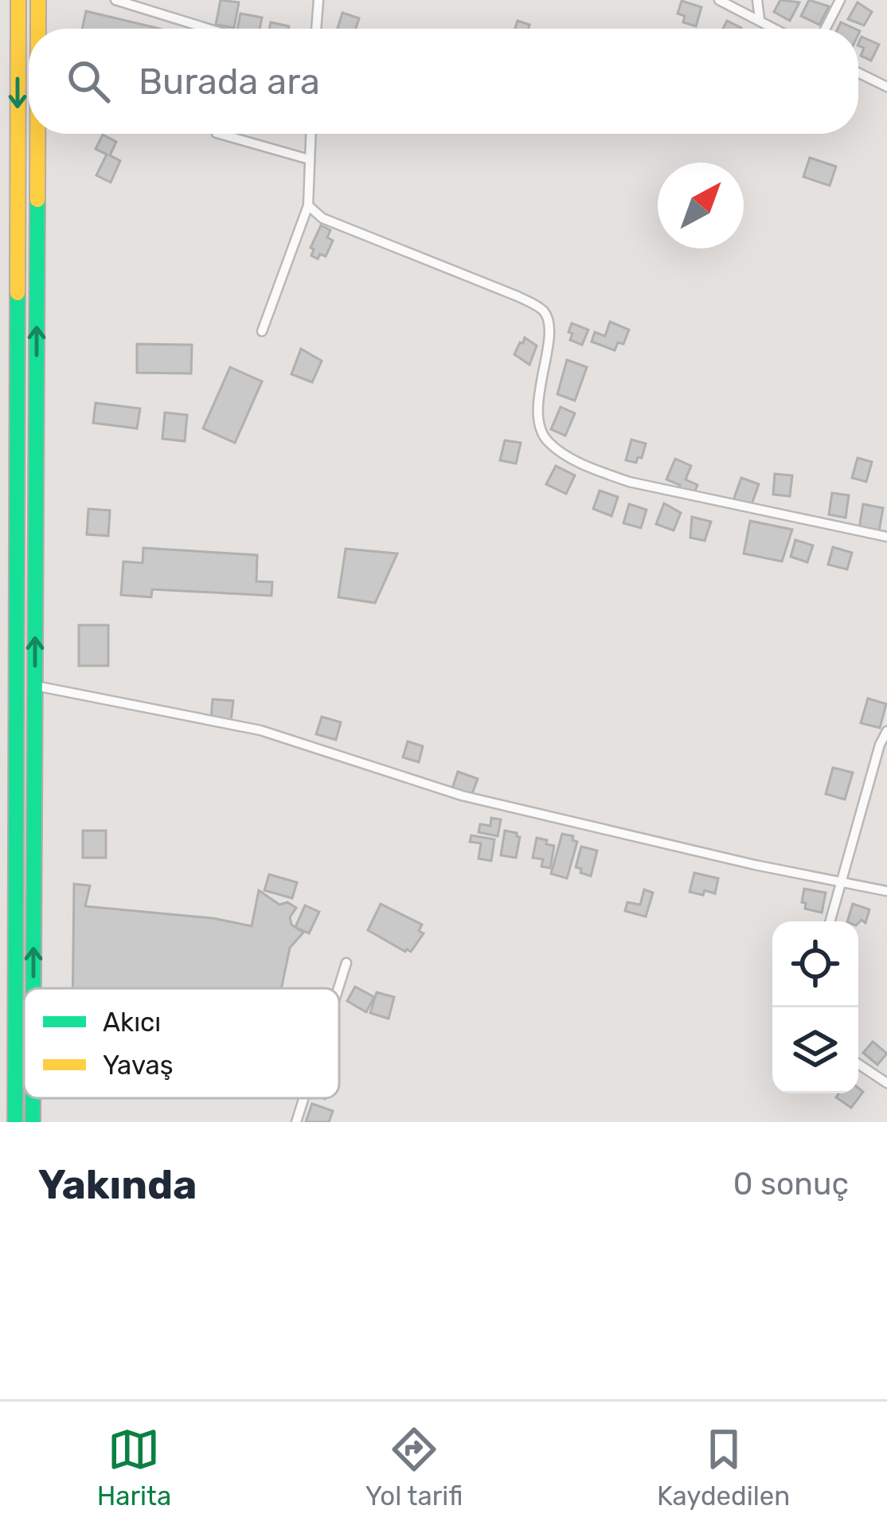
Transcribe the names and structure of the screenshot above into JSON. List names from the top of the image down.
{
  "legend": ["Akıcı", "Yavaş"],
  "north": "top right",
  "page": {
    "search": "Burada ara",
    "heading": ["Yakında", "0 sonuç"],
    "nav": ["Harita", "Yol tarifi", "Kaydedilen"]
  }
}
